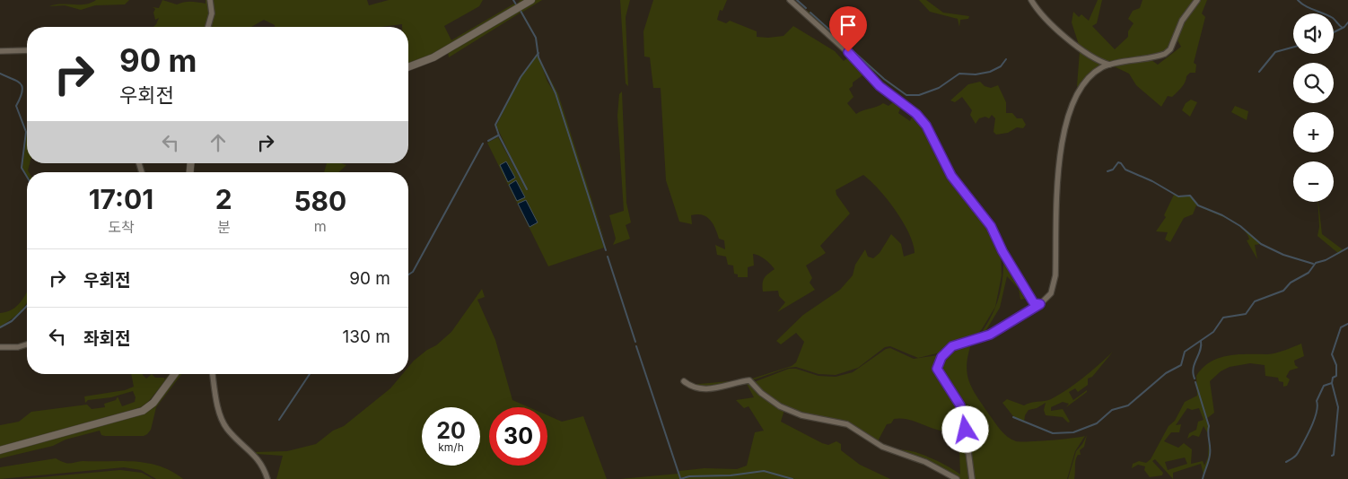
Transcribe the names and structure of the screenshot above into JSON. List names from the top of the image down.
{
  "page": {
    "map_buttons": ["+", "−"],
    "turn": ["90 m", "우회전"],
    "eta": [
      "17:01",
      "도착",
      "2",
      "분",
      "580",
      "m"
    ],
    "list": [
      {
        "name": "우회전",
        "value": "90 m"
      },
      {
        "name": "좌회전",
        "value": "130 m"
      }
    ],
    "speed": "20 km/h",
    "limit": "30"
  }
}
